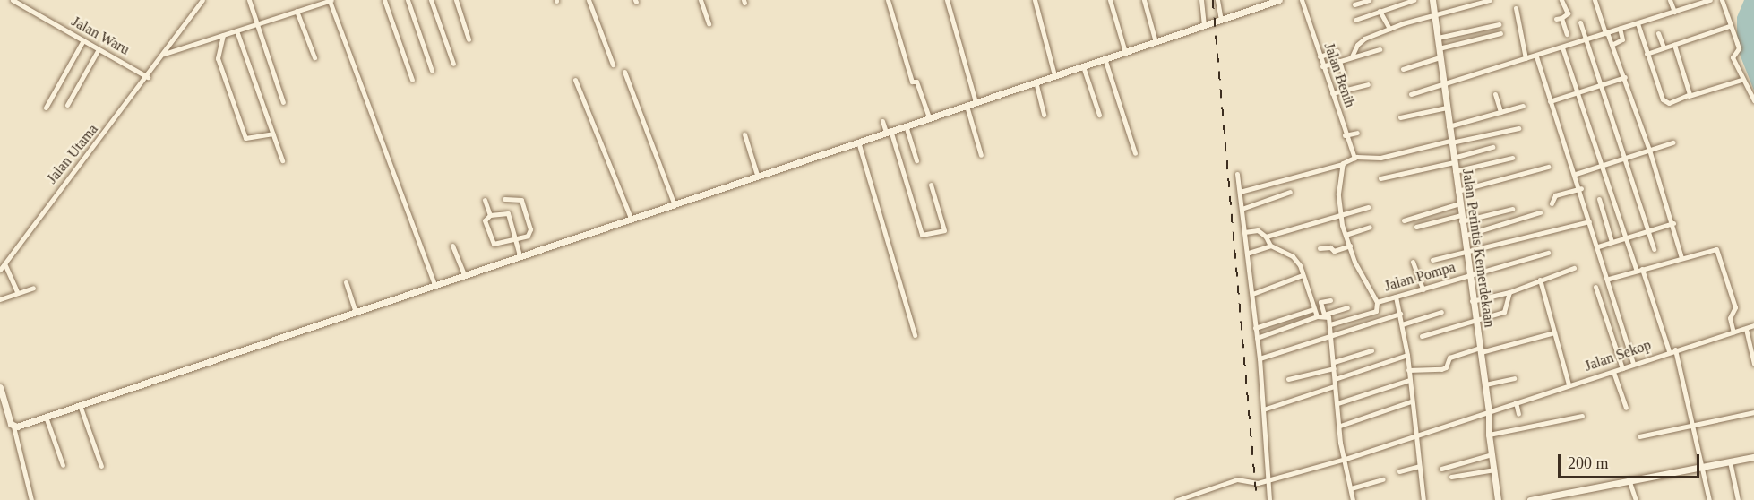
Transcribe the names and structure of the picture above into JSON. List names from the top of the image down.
{
  "streets": {
    "street": [
      "Jalan Waru",
      "Jalan Benih",
      "Jalan Utama",
      "Jalan Perintis Kemerdekaan",
      "Jalan Pompa",
      "Jalan Sekop"
    ]
  },
  "crossings": [
    ["Jalan Waru", "Jalan Utama"],
    ["Jalan Perintis Kemerdekaan", "Jalan Pompa"],
    ["Jalan Perintis Kemerdekaan", "Jalan Sekop"]
  ],
  "scale_bar": "200 m"
}
